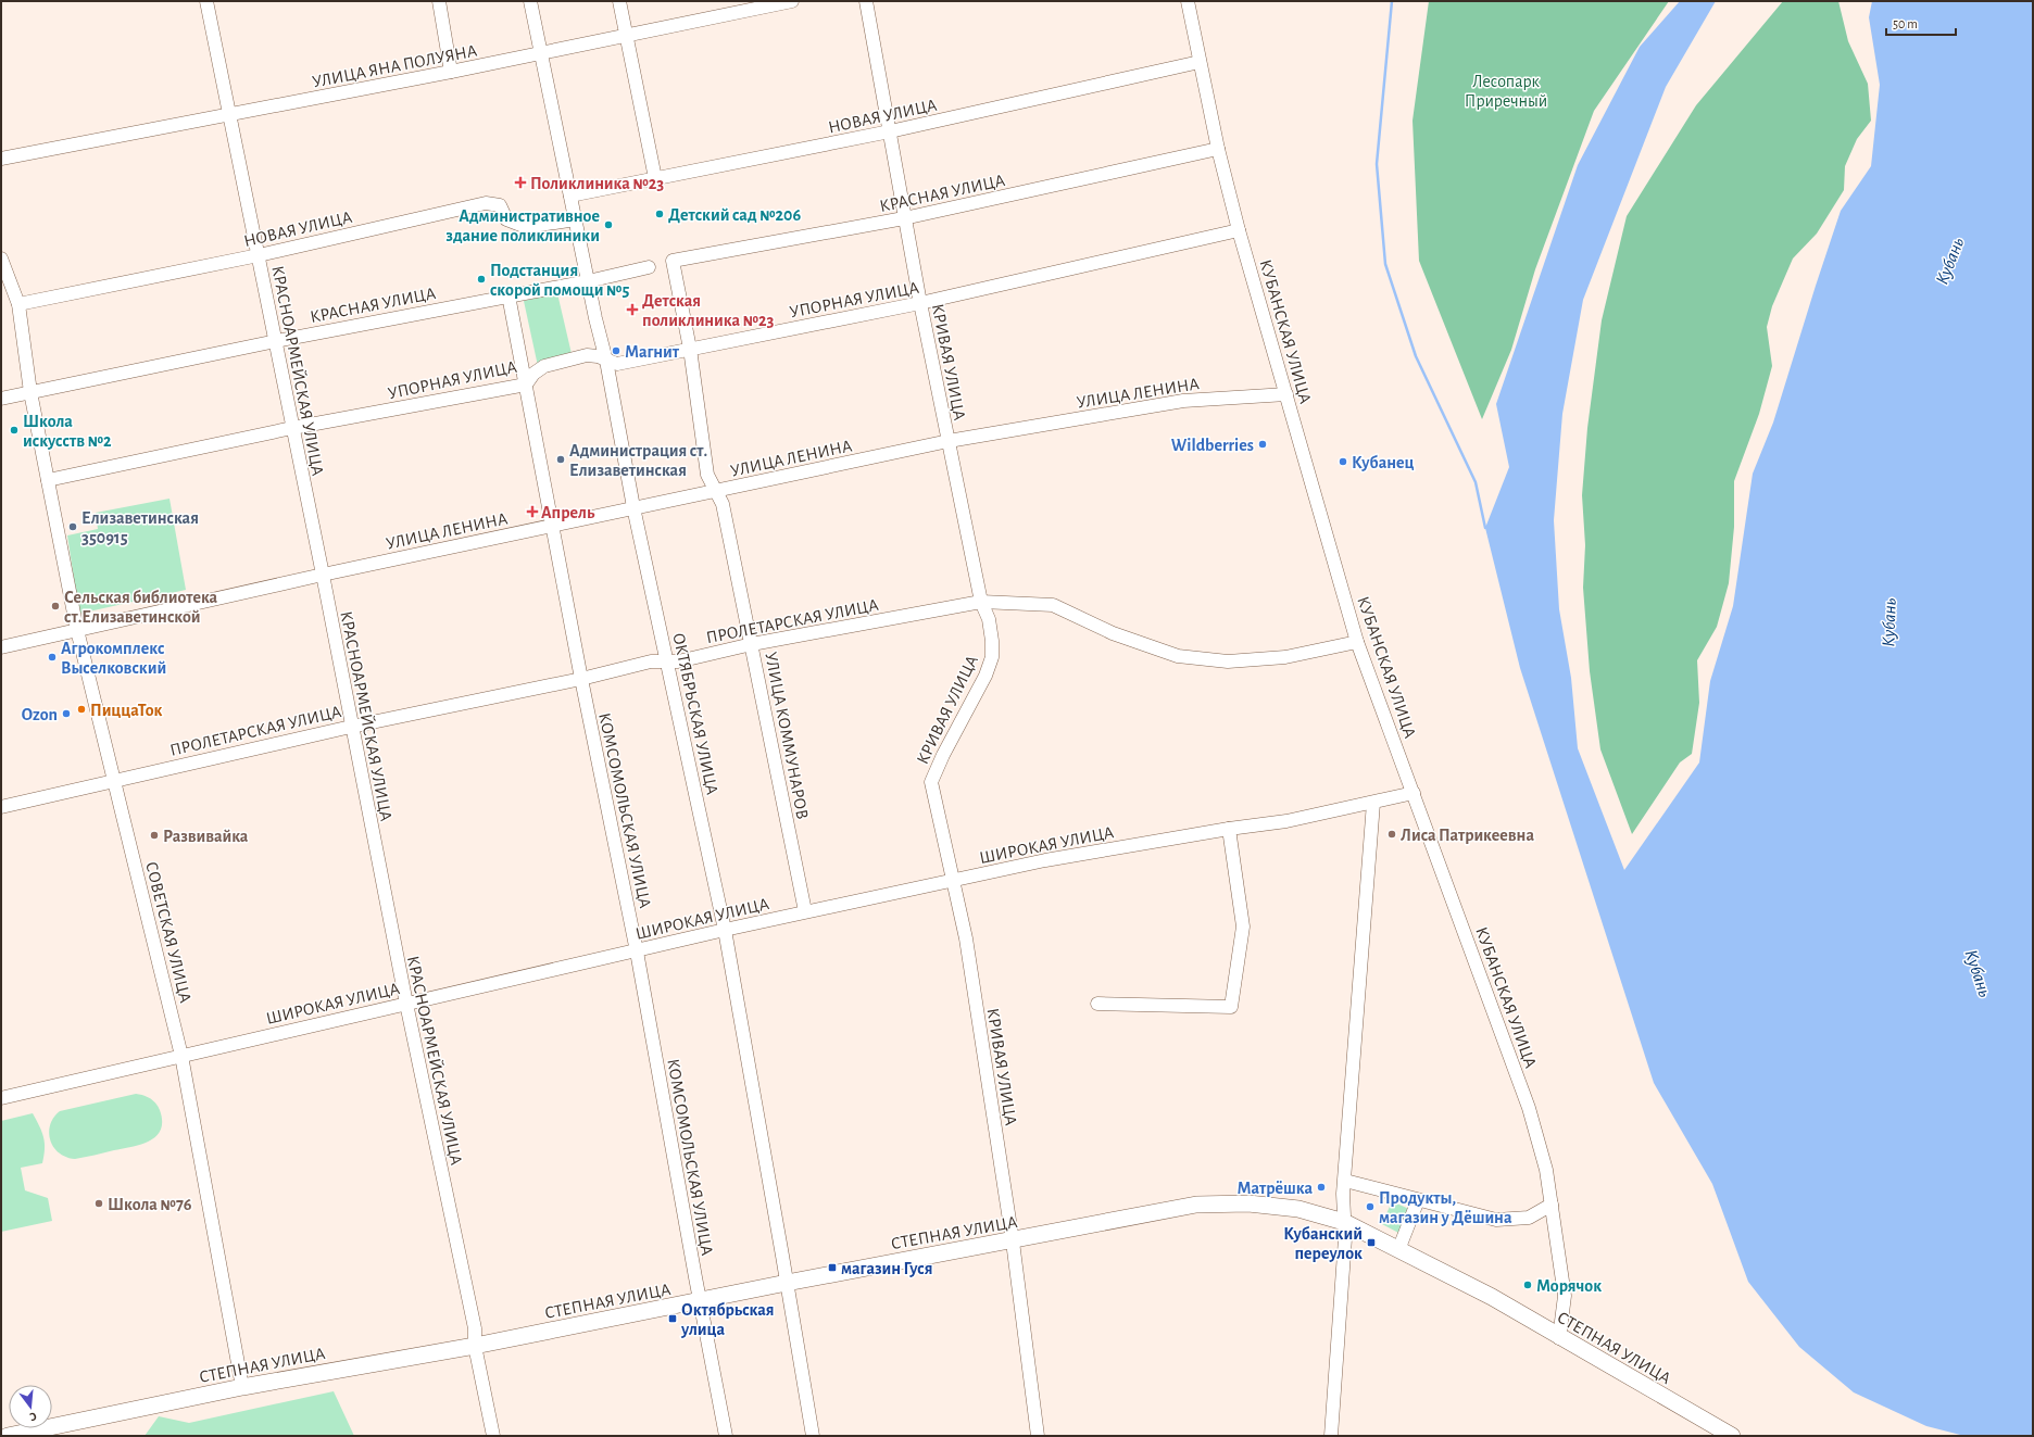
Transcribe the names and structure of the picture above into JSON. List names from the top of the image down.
{
  "streets": {
    "main road": ["СТЕПНАЯ УЛИЦА"],
    "street": [
      "УЛИЦА ЯНА ПОЛУЯНА",
      "НОВАЯ УЛИЦА",
      "КРАСНАЯ УЛИЦА",
      "УПОРНАЯ УЛИЦА",
      "КУБАНСКАЯ УЛИЦА",
      "КРИВАЯ УЛИЦА",
      "КРАСНОАРМЕЙСКАЯ УЛИЦА",
      "УЛИЦА ЛЕНИНА",
      "ПРОЛЕТАРСКАЯ УЛИЦА",
      "ОКТЯБРЬСКАЯ УЛИЦА",
      "УЛИЦА КОММУНАРОВ",
      "КОМСОМОЛЬСКАЯ УЛИЦА",
      "ШИРОКАЯ УЛИЦА",
      "СОВЕТСКАЯ УЛИЦА"
    ]
  },
  "crossings": [
    ["УЛИЦА ЯНА ПОЛУЯНА", "КРАСНОАРМЕЙСКАЯ УЛИЦА"],
    ["УЛИЦА ЯНА ПОЛУЯНА", "ОКТЯБРЬСКАЯ УЛИЦА"],
    ["НОВАЯ УЛИЦА", "КУБАНСКАЯ УЛИЦА"],
    ["НОВАЯ УЛИЦА", "КРИВАЯ УЛИЦА"],
    ["НОВАЯ УЛИЦА", "КРАСНОАРМЕЙСКАЯ УЛИЦА"],
    ["НОВАЯ УЛИЦА", "ОКТЯБРЬСКАЯ УЛИЦА"],
    ["НОВАЯ УЛИЦА", "СОВЕТСКАЯ УЛИЦА"],
    ["КРАСНАЯ УЛИЦА", "КУБАНСКАЯ УЛИЦА"],
    ["КРАСНАЯ УЛИЦА", "КРИВАЯ УЛИЦА"],
    ["КРАСНАЯ УЛИЦА", "КРАСНОАРМЕЙСКАЯ УЛИЦА"],
    ["КРАСНАЯ УЛИЦА", "ОКТЯБРЬСКАЯ УЛИЦА"],
    ["КРАСНАЯ УЛИЦА", "УЛИЦА КОММУНАРОВ"],
    ["КРАСНАЯ УЛИЦА", "КОМСОМОЛЬСКАЯ УЛИЦА"],
    ["КРАСНАЯ УЛИЦА", "СОВЕТСКАЯ УЛИЦА"],
    ["УПОРНАЯ УЛИЦА", "КУБАНСКАЯ УЛИЦА"],
    ["УПОРНАЯ УЛИЦА", "КРИВАЯ УЛИЦА"],
    ["УПОРНАЯ УЛИЦА", "КРАСНОАРМЕЙСКАЯ УЛИЦА"],
    ["УПОРНАЯ УЛИЦА", "ОКТЯБРЬСКАЯ УЛИЦА"],
    ["УПОРНАЯ УЛИЦА", "УЛИЦА КОММУНАРОВ"],
    ["УПОРНАЯ УЛИЦА", "КОМСОМОЛЬСКАЯ УЛИЦА"],
    ["УПОРНАЯ УЛИЦА", "СОВЕТСКАЯ УЛИЦА"],
    ["КУБАНСКАЯ УЛИЦА", "УЛИЦА ЛЕНИНА"],
    ["КУБАНСКАЯ УЛИЦА", "ПРОЛЕТАРСКАЯ УЛИЦА"],
    ["КУБАНСКАЯ УЛИЦА", "ШИРОКАЯ УЛИЦА"],
    ["КУБАНСКАЯ УЛИЦА", "СТЕПНАЯ УЛИЦА"],
    ["КРИВАЯ УЛИЦА", "УЛИЦА ЛЕНИНА"],
    ["КРИВАЯ УЛИЦА", "ПРОЛЕТАРСКАЯ УЛИЦА"],
    ["КРИВАЯ УЛИЦА", "ШИРОКАЯ УЛИЦА"],
    ["КРИВАЯ УЛИЦА", "СТЕПНАЯ УЛИЦА"],
    ["КРАСНОАРМЕЙСКАЯ УЛИЦА", "УЛИЦА ЛЕНИНА"],
    ["КРАСНОАРМЕЙСКАЯ УЛИЦА", "ПРОЛЕТАРСКАЯ УЛИЦА"],
    ["КРАСНОАРМЕЙСКАЯ УЛИЦА", "ШИРОКАЯ УЛИЦА"],
    ["КРАСНОАРМЕЙСКАЯ УЛИЦА", "СТЕПНАЯ УЛИЦА"],
    ["УЛИЦА ЛЕНИНА", "ОКТЯБРЬСКАЯ УЛИЦА"],
    ["УЛИЦА ЛЕНИНА", "УЛИЦА КОММУНАРОВ"],
    ["УЛИЦА ЛЕНИНА", "КОМСОМОЛЬСКАЯ УЛИЦА"],
    ["УЛИЦА ЛЕНИНА", "СОВЕТСКАЯ УЛИЦА"],
    ["ПРОЛЕТАРСКАЯ УЛИЦА", "ОКТЯБРЬСКАЯ УЛИЦА"],
    ["ПРОЛЕТАРСКАЯ УЛИЦА", "УЛИЦА КОММУНАРОВ"],
    ["ПРОЛЕТАРСКАЯ УЛИЦА", "КОМСОМОЛЬСКАЯ УЛИЦА"],
    ["ПРОЛЕТАРСКАЯ УЛИЦА", "СОВЕТСКАЯ УЛИЦА"],
    ["ОКТЯБРЬСКАЯ УЛИЦА", "ШИРОКАЯ УЛИЦА"],
    ["ОКТЯБРЬСКАЯ УЛИЦА", "СТЕПНАЯ УЛИЦА"],
    ["УЛИЦА КОММУНАРОВ", "ШИРОКАЯ УЛИЦА"],
    ["КОМСОМОЛЬСКАЯ УЛИЦА", "ШИРОКАЯ УЛИЦА"],
    ["КОМСОМОЛЬСКАЯ УЛИЦА", "СТЕПНАЯ УЛИЦА"],
    ["ШИРОКАЯ УЛИЦА", "СОВЕТСКАЯ УЛИЦА"],
    ["СОВЕТСКАЯ УЛИЦА", "СТЕПНАЯ УЛИЦА"]
  ],
  "water": ["Кубань"],
  "parks": ["Лесопарк Приречный"],
  "places": {
    "health": ["Поликлиника №23", "Детская поликлиника №23", "Апрель"],
    "other": [
      "Детский сад №206",
      "Административное здание поликлиники",
      "Подстанция скорой помощи №5",
      "Магнит",
      "Школа искусств №2",
      "Wildberries",
      "Администрация ст. Елизаветинская",
      "Кубанец",
      "Елизаветинская 350915",
      "Сельская библиотека ст.Елизаветинской",
      "Агрокомплекс Выселковский",
      "ПиццаТок",
      "Ozon",
      "Лиса Патрикеевна",
      "Развивайка",
      "Матрёшка",
      "Школа №76",
      "Продукты, магазин у Дёшина",
      "Морячок"
    ],
    "transit": ["Кубанский переулок", "магазин Гуся", "Октябрьская улица"]
  },
  "scale_bar": "50 m",
  "north": "bottom"
}
